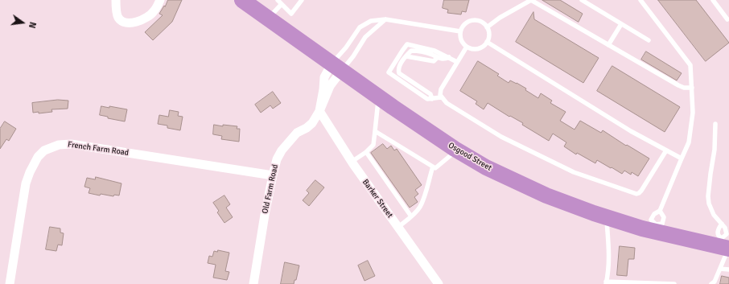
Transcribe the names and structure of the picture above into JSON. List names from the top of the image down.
{
  "streets": {
    "highway": ["Osgood Street"],
    "street": ["French Farm Road", "Old Farm Road", "Barker Street"]
  },
  "crossings": [
    ["French Farm Road", "Old Farm Road"],
    ["Old Farm Road", "Barker Street"]
  ],
  "north": "right"
}
